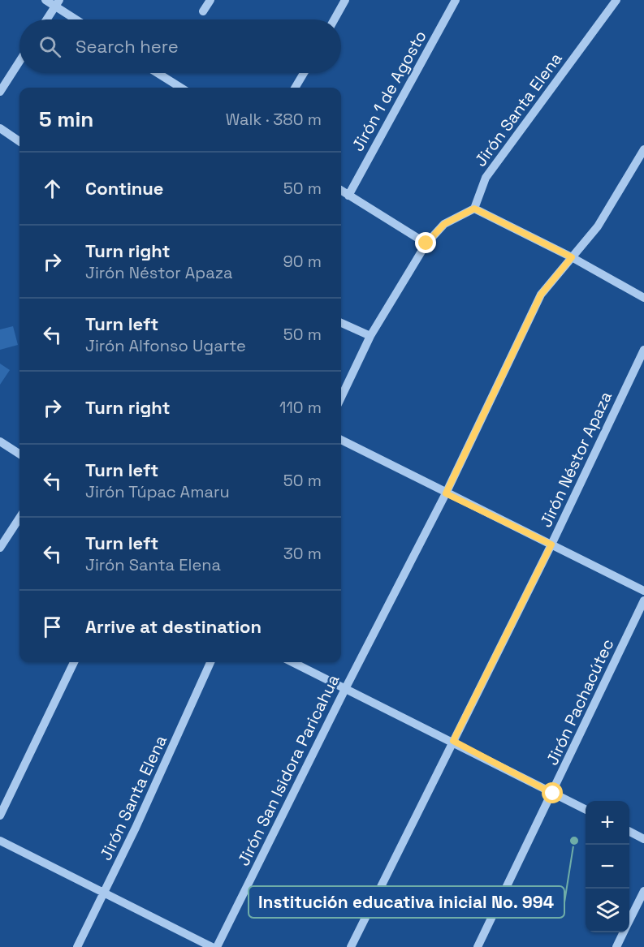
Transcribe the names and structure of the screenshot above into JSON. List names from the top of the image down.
{
  "streets": {
    "street": [
      "Jirón 1 de Agosto",
      "Jirón Santa Elena",
      "Jirón Néstor Apaza",
      "Jirón Pachacútec",
      "Jirón San Isidora Paricahua"
    ]
  },
  "places": ["Institución educativa inicial No. 994"],
  "page": {
    "search": "Search here",
    "heading": ["5 min", "Walk · 380 m"],
    "list": [
      ["Continue", "50 m"],
      ["Turn right", "Jirón Néstor Apaza", "90 m"],
      ["Turn left", "Jirón Alfonso Ugarte", "50 m"],
      ["Turn right", "110 m"],
      ["Turn left", "Jirón Túpac Amaru", "50 m"],
      ["Turn left", "Jirón Santa Elena", "30 m"],
      "Arrive at destination"
    ],
    "map_buttons": ["+", "−"]
  }
}
